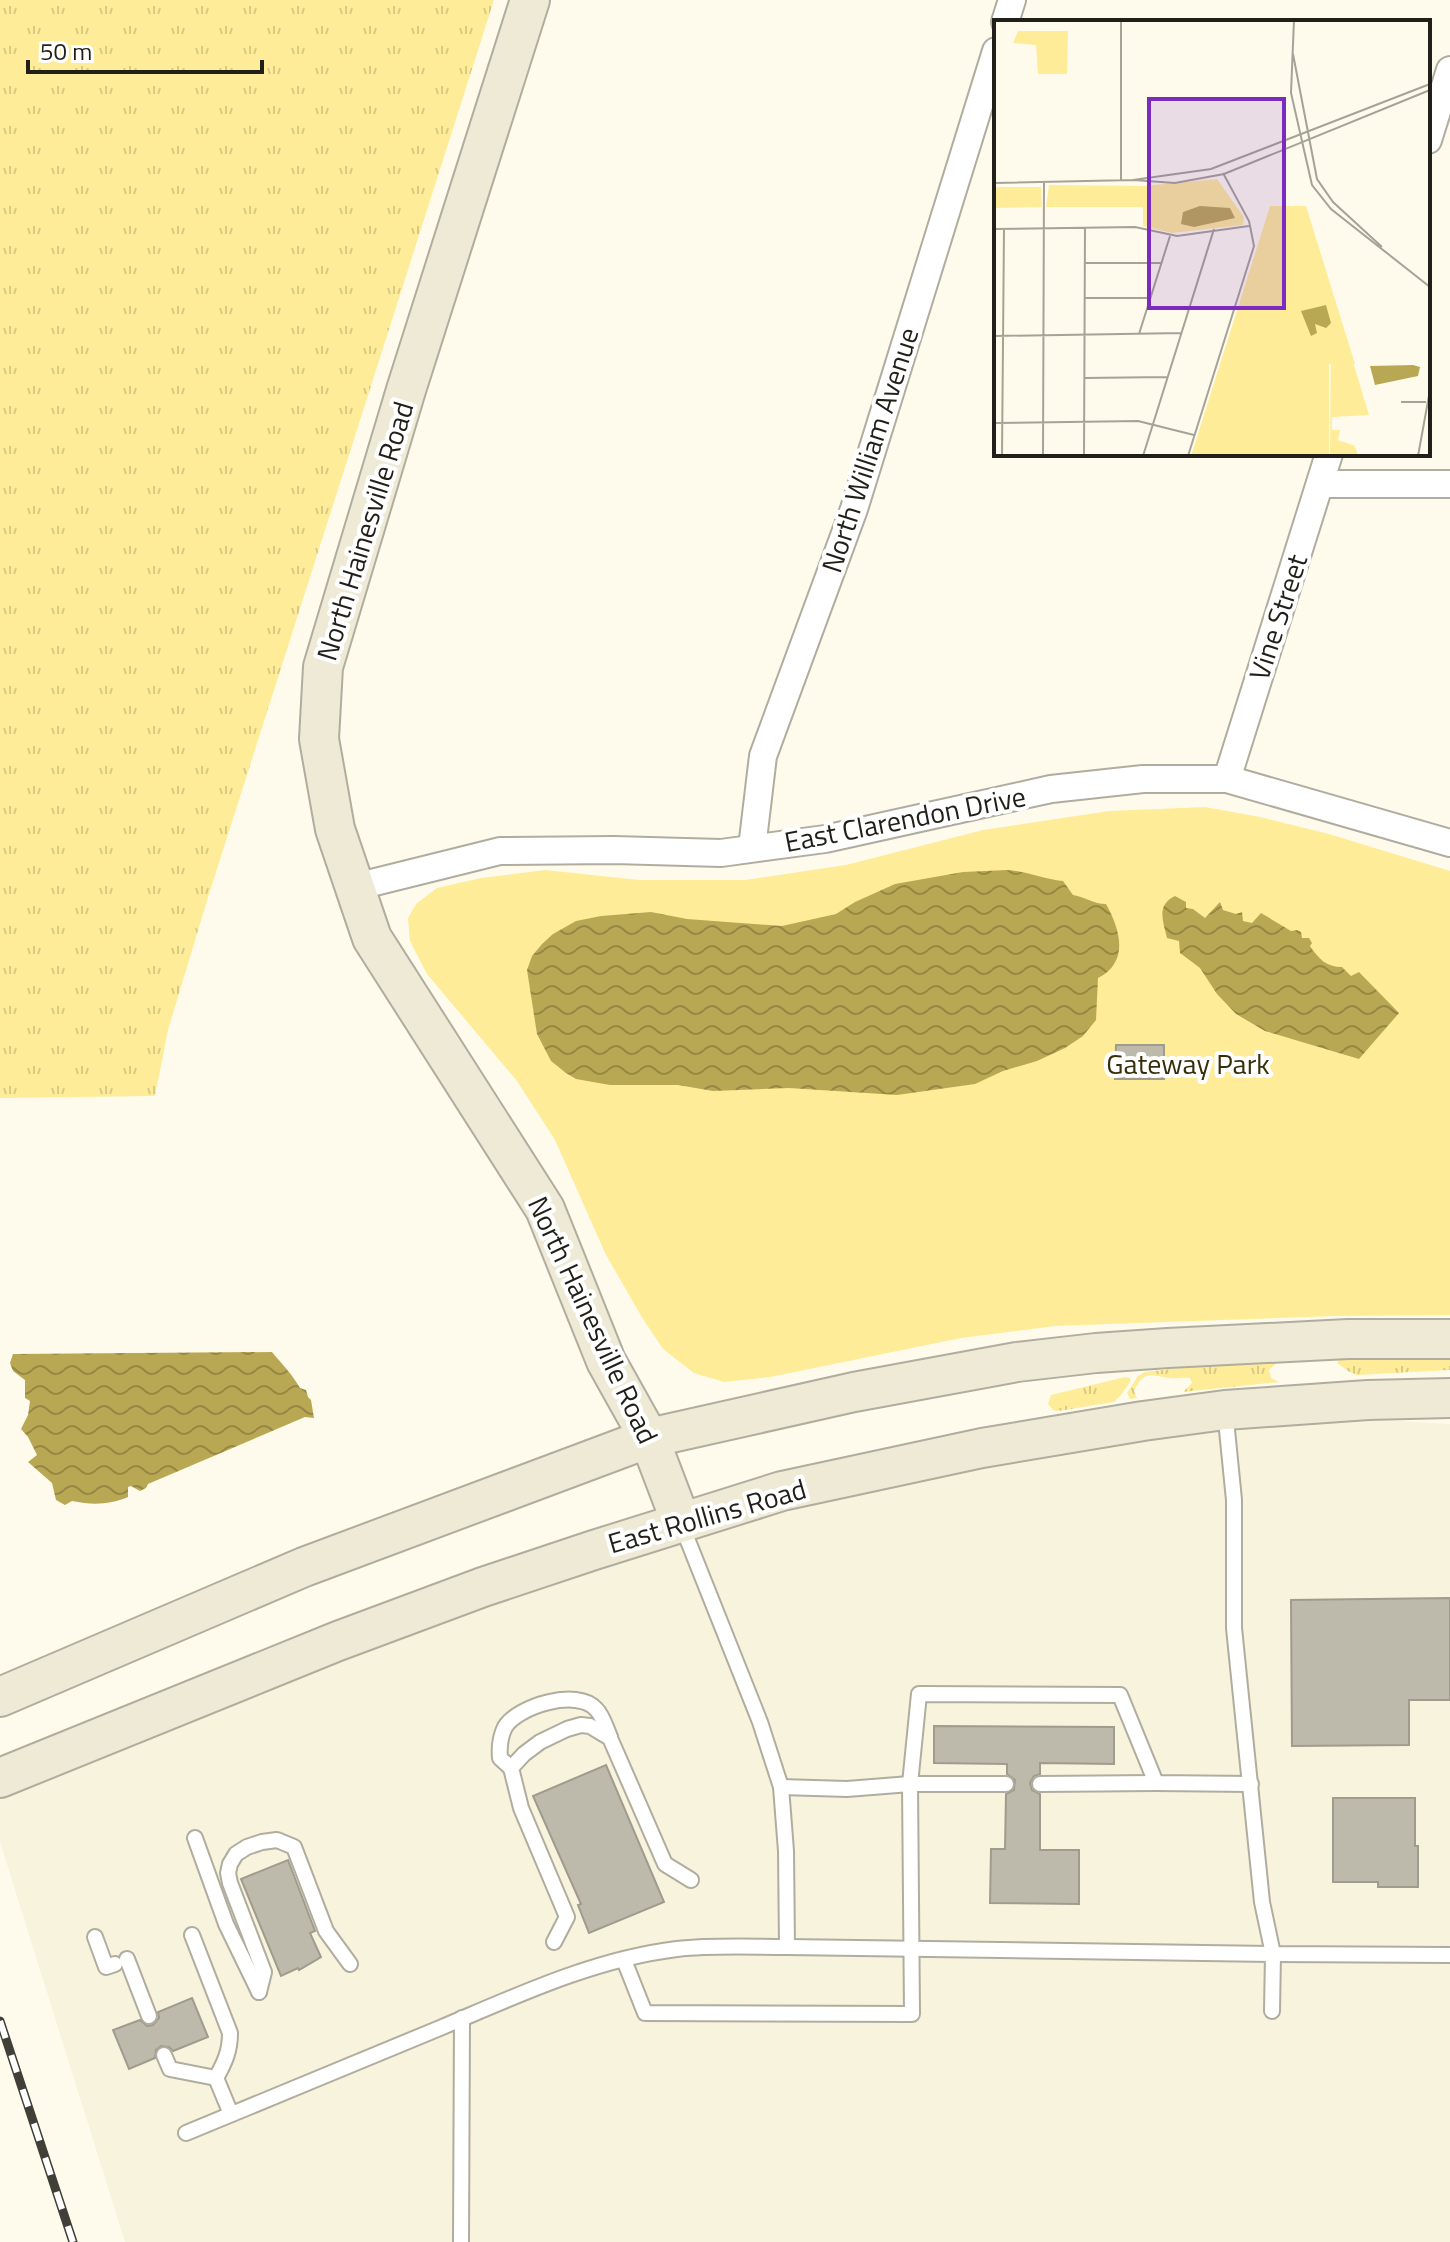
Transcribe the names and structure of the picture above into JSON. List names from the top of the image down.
{
  "streets": {
    "main road": ["North Hainesville Road", "East Rollins Road"],
    "street": ["North William Avenue", "Vine Street", "East Clarendon Drive"]
  },
  "crossings": [
    ["North William Avenue", "East Clarendon Drive"],
    ["North Hainesville Road", "East Clarendon Drive"],
    ["North Hainesville Road", "East Rollins Road"],
    ["Vine Street", "East Clarendon Drive"]
  ],
  "parks": ["Gateway Park"],
  "scale_bar": "50 m"
}
